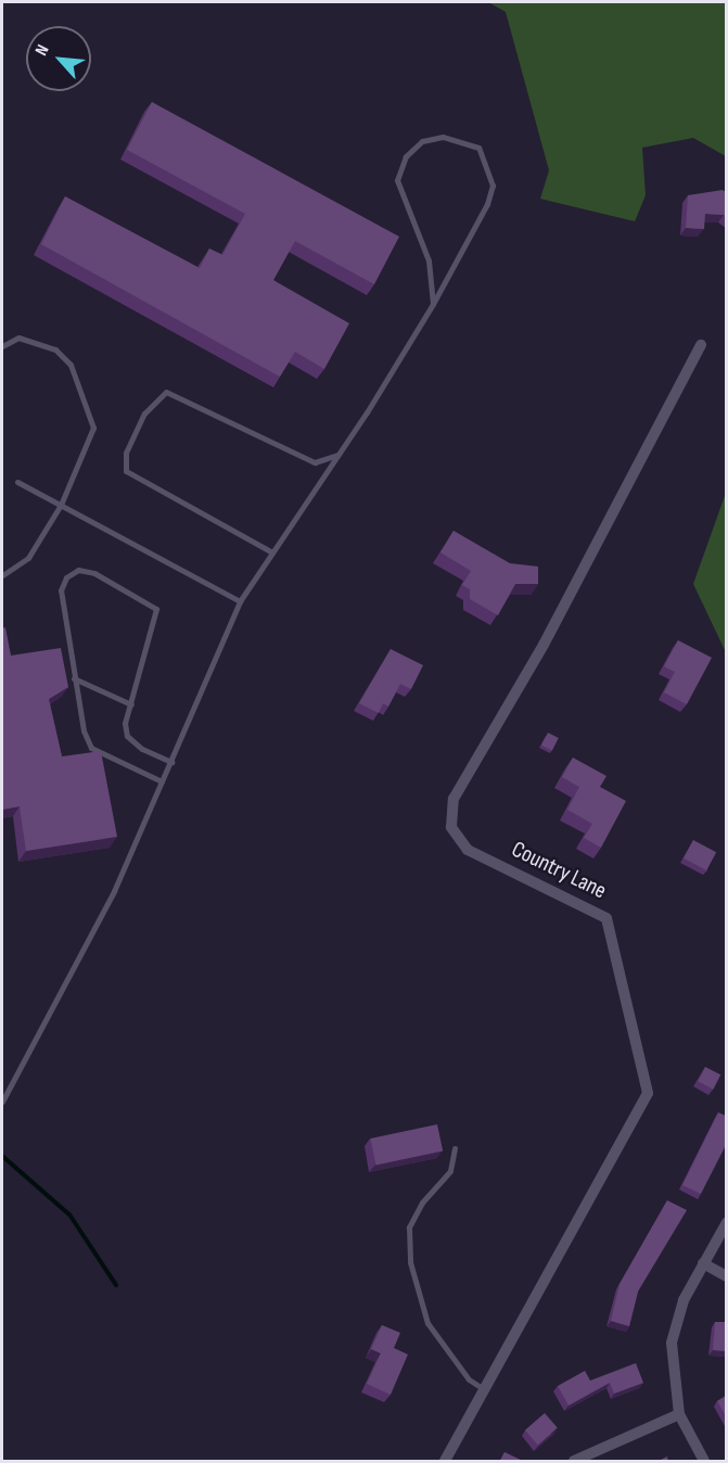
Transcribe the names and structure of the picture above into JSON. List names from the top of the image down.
{
  "streets": {
    "street": ["Country Lane"]
  },
  "north": "top left"
}
